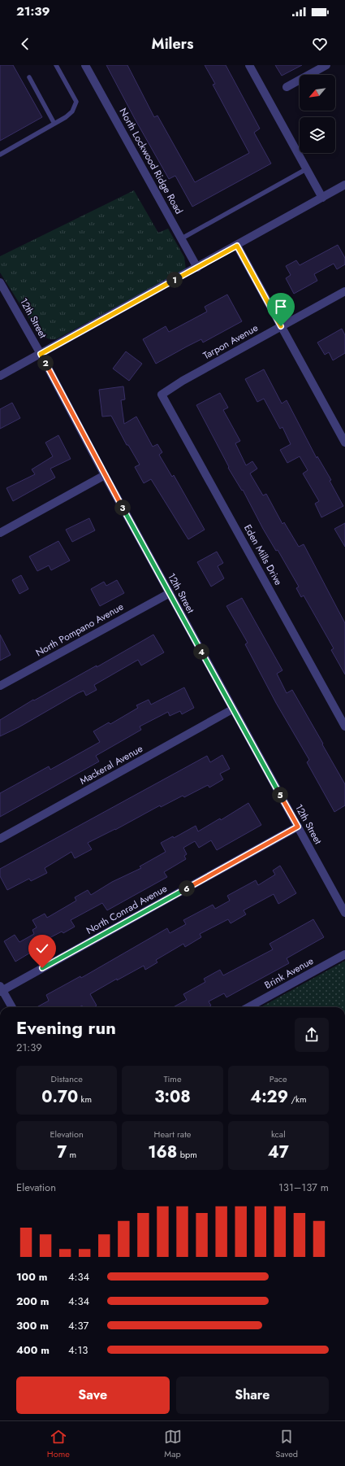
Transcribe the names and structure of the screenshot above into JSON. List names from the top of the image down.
{
  "streets": {
    "street": [
      "North Lockwood Ridge Road",
      "12th Street",
      "Tarpon Avenue",
      "Eden Mills Drive",
      "North Pompano Avenue",
      "Mackeral Avenue",
      "North Conrad Avenue",
      "Brink Avenue"
    ]
  },
  "crossings": [
    ["12th Street", "North Pompano Avenue"],
    ["12th Street", "Mackeral Avenue"],
    ["12th Street", "North Conrad Avenue"],
    ["Tarpon Avenue", "Eden Mills Drive"]
  ],
  "north": "bottom left",
  "page": {
    "status": "21:39",
    "header": "Milers",
    "pins": [
      "1",
      "2",
      "3",
      "4",
      "5",
      "6"
    ],
    "heading": ["Evening run", "21:39"],
    "stats": [
      ["Distance", "0.70 km"],
      ["Time", "3:08"],
      ["Pace", "4:29 /km"],
      ["Elevation", "7 m"],
      ["Heart rate", "168 bpm"],
      ["kcal", "47"]
    ],
    "chart": ["Elevation", "131–137 m"],
    "list": [
      {
        "name": "100 m",
        "note": "4:34"
      },
      {
        "name": "200 m",
        "note": "4:34"
      },
      {
        "name": "300 m",
        "note": "4:37"
      },
      {
        "name": "400 m",
        "note": "4:13"
      }
    ],
    "buttons": ["Save", "Share"],
    "tabs": ["Home", "Map", "Saved"]
  }
}
